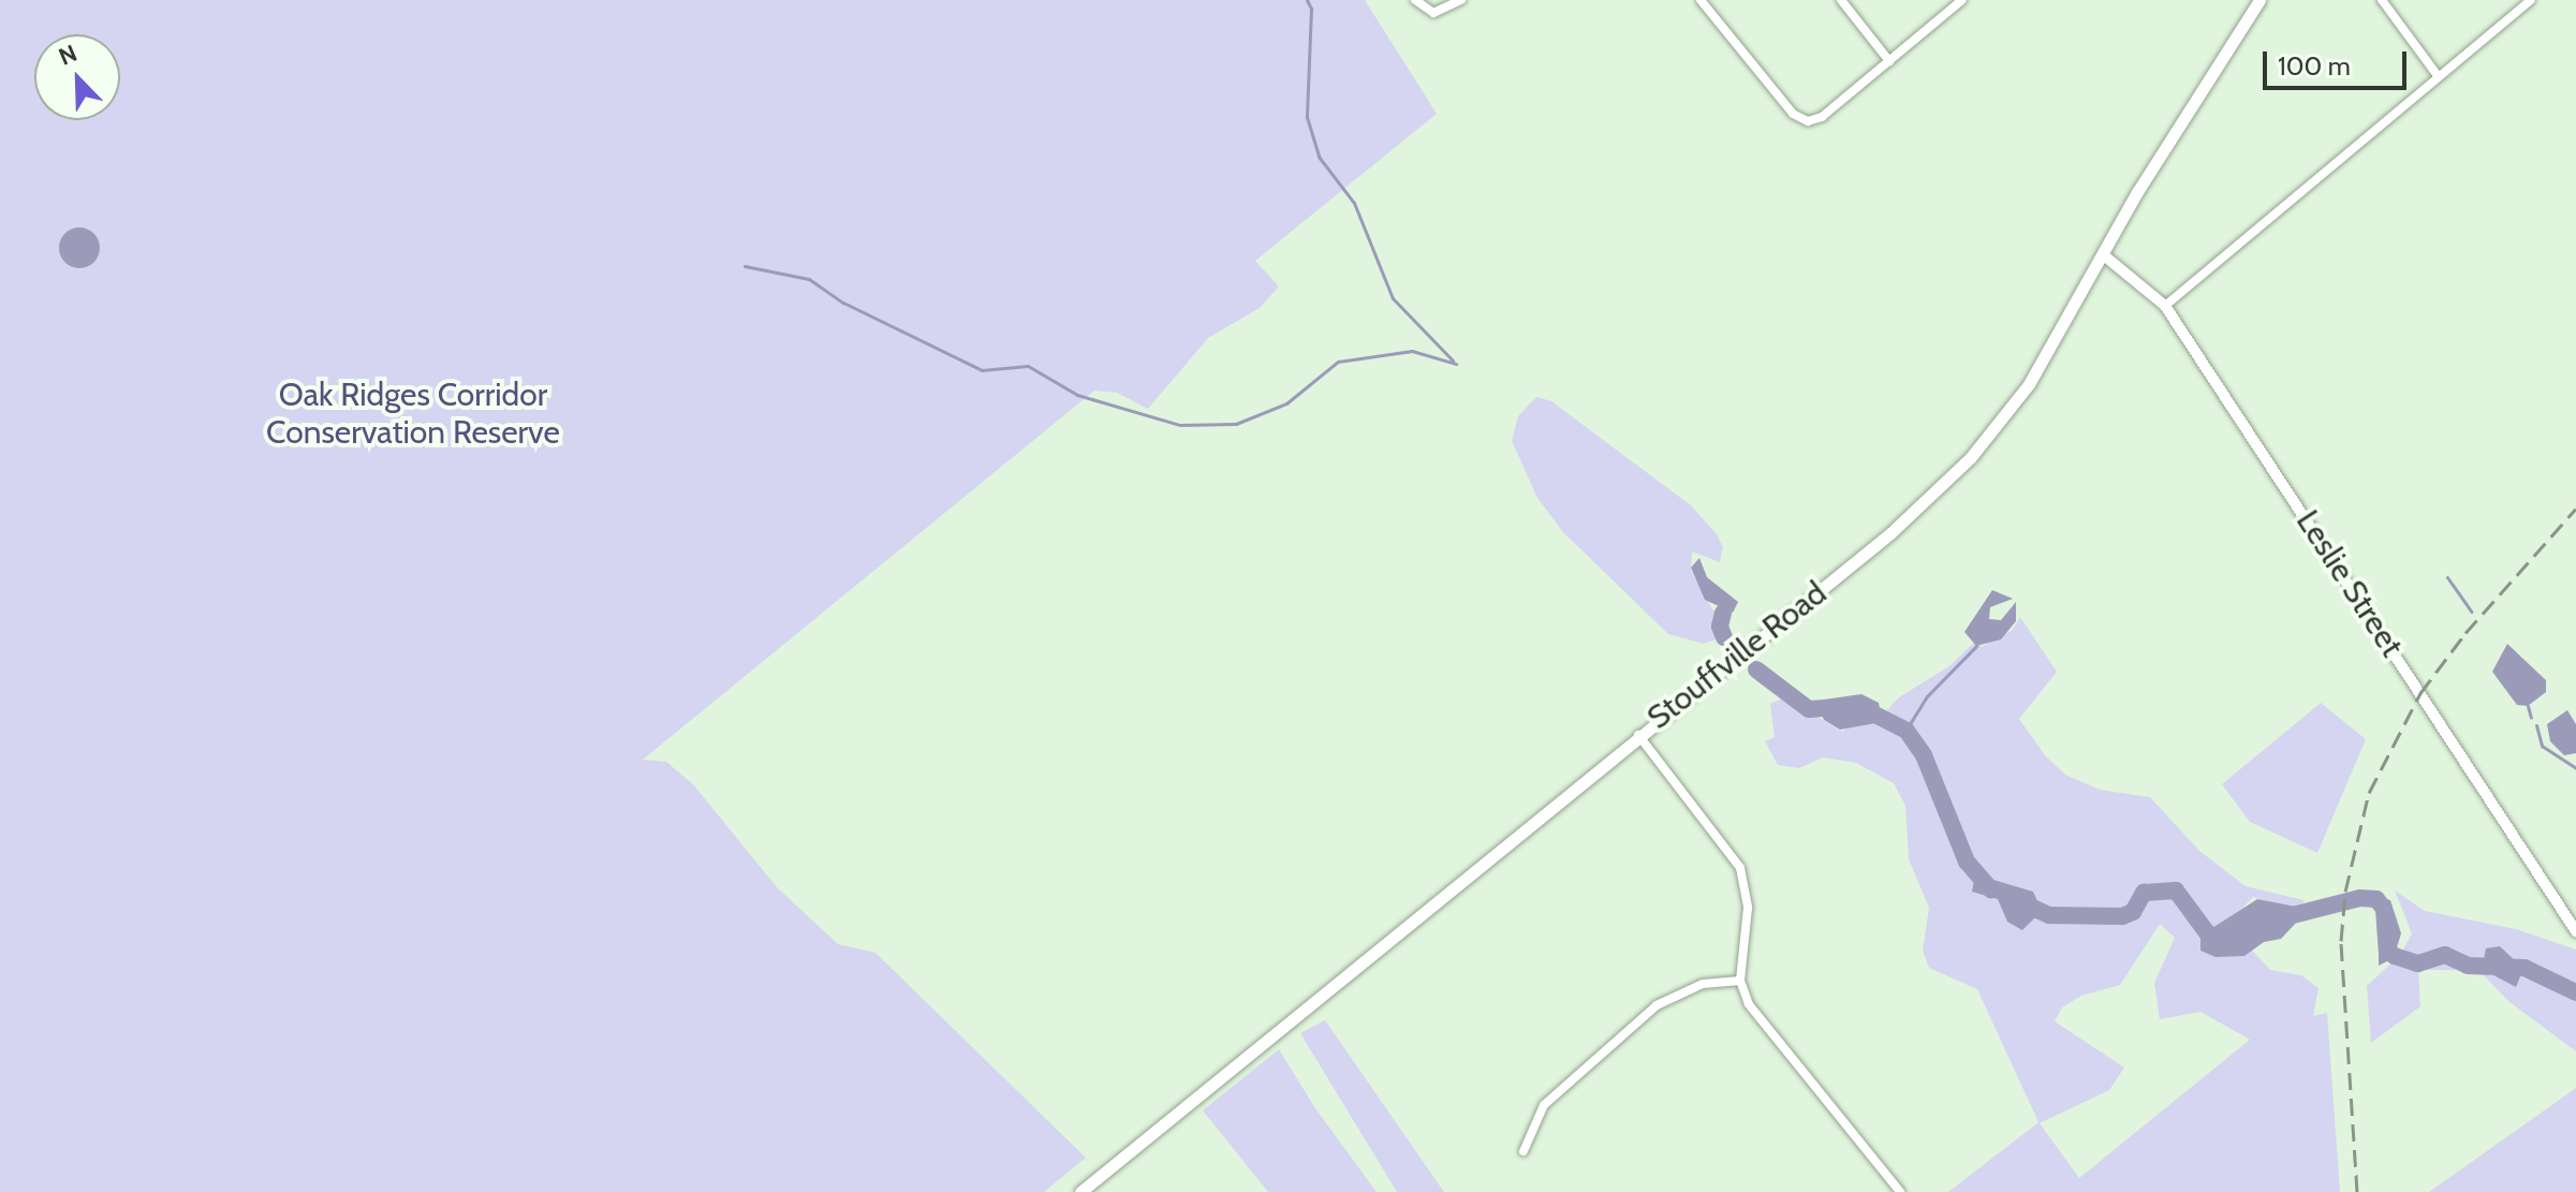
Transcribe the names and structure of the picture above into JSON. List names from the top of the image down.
{
  "streets": {
    "main road": ["Stouffville Road"],
    "street": ["Leslie Street"]
  },
  "crossings": [
    ["Leslie Street", "Stouffville Road"]
  ],
  "parks": ["Oak Ridges Corridor Conservation Reserve"],
  "scale_bar": "100 m",
  "north": "top left"
}
